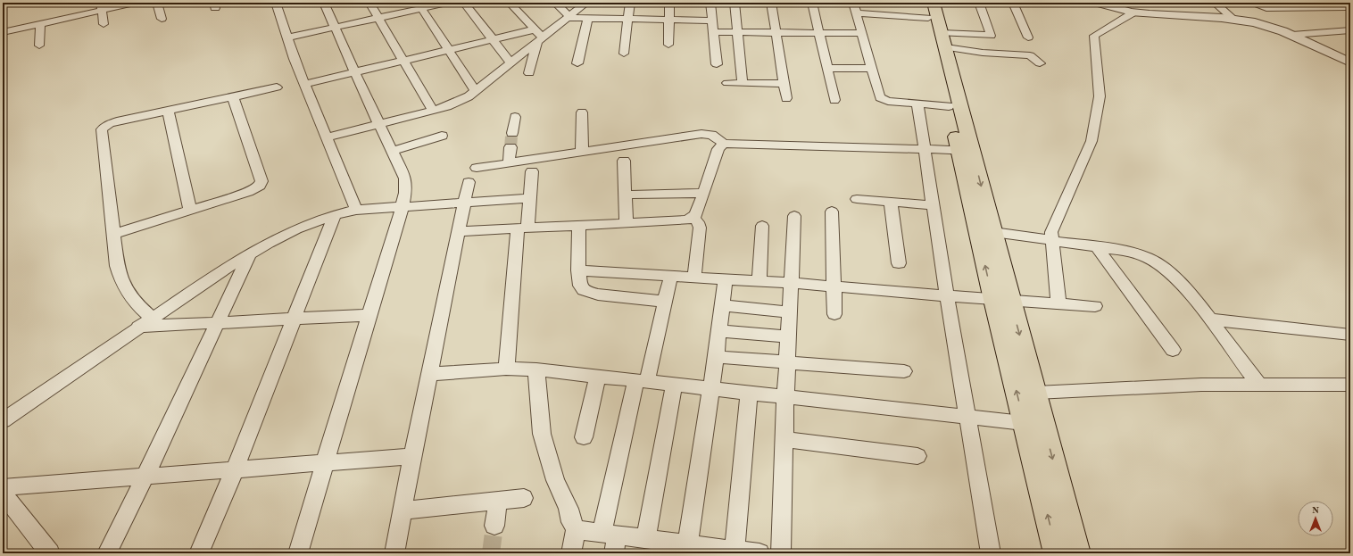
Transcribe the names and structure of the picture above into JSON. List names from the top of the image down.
{
  "north": "top"
}
